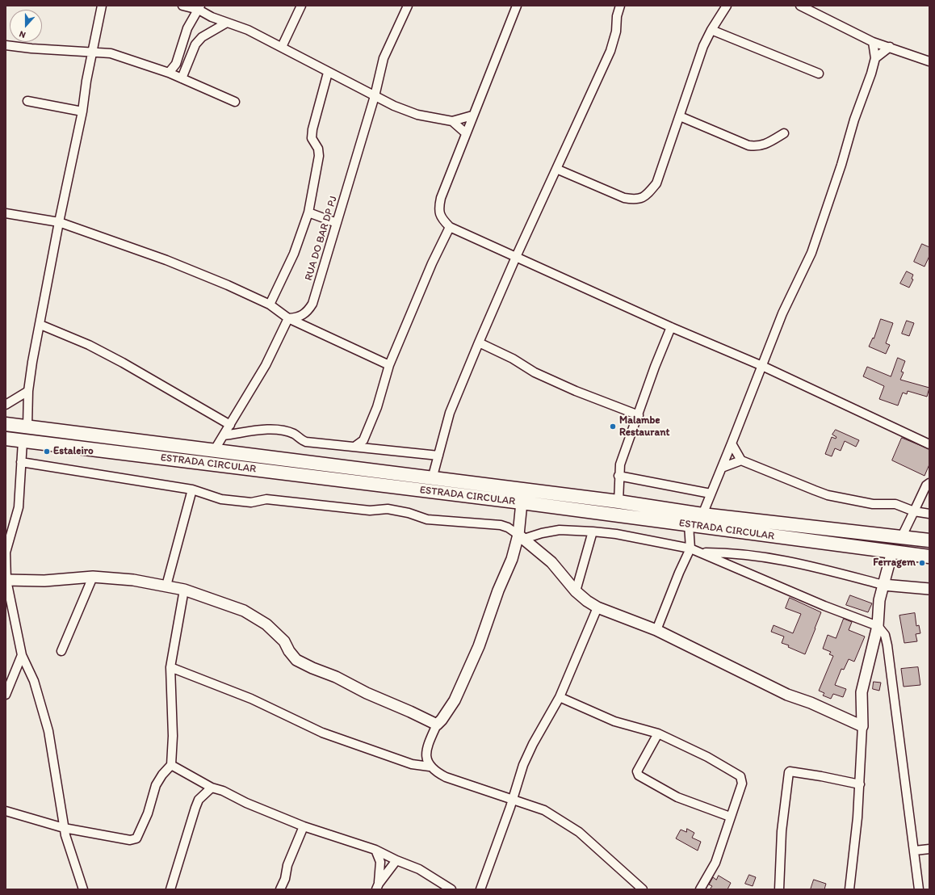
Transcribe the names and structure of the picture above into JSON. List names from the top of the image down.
{
  "streets": {
    "main road": ["ESTRADA CIRCULAR"],
    "street": ["RUA DO BAR DP PJ"]
  },
  "places": ["Malambe Restaurant", "Estaleiro", "Ferragem"],
  "north": "bottom"
}
